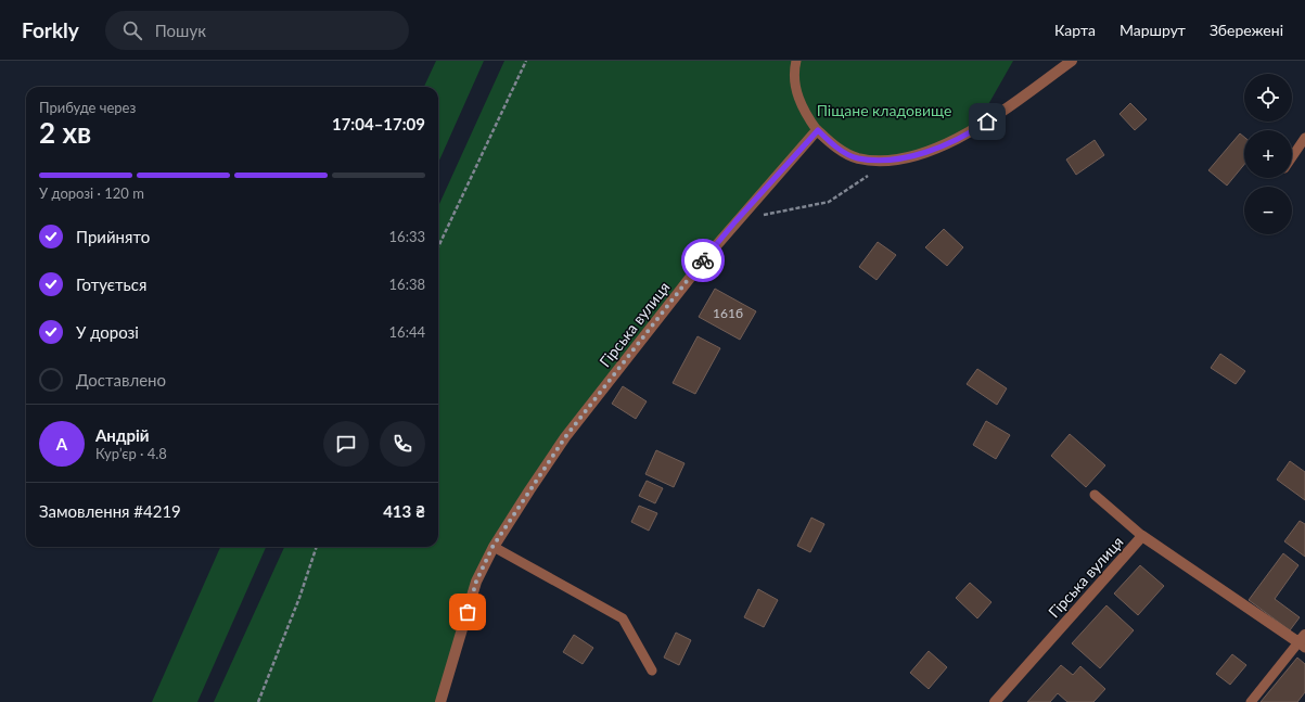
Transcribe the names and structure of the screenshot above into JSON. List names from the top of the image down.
{
  "streets": {
    "street": ["Гірська вулиця"]
  },
  "parks": ["Піщане кладовище"],
  "house_numbers": ["161б"],
  "page": {
    "header": "Forkly",
    "search": "Пошук",
    "nav": ["Карта", "Маршрут", "Збережені"],
    "map_buttons": ["+", "−"],
    "heading": ["2 хв", "Прибуде через", "17:04–17:09"],
    "panel": [
      "Андрій",
      "Кур’єр · 4.8",
      "Замовлення #4219",
      "413 ₴"
    ],
    "bar": "У дорозі · 120 m",
    "list": [
      ["Прийнято", "16:33"],
      ["Готується", "16:38"],
      ["У дорозі", "16:44"],
      "Доставлено"
    ],
    "round": "А"
  }
}
